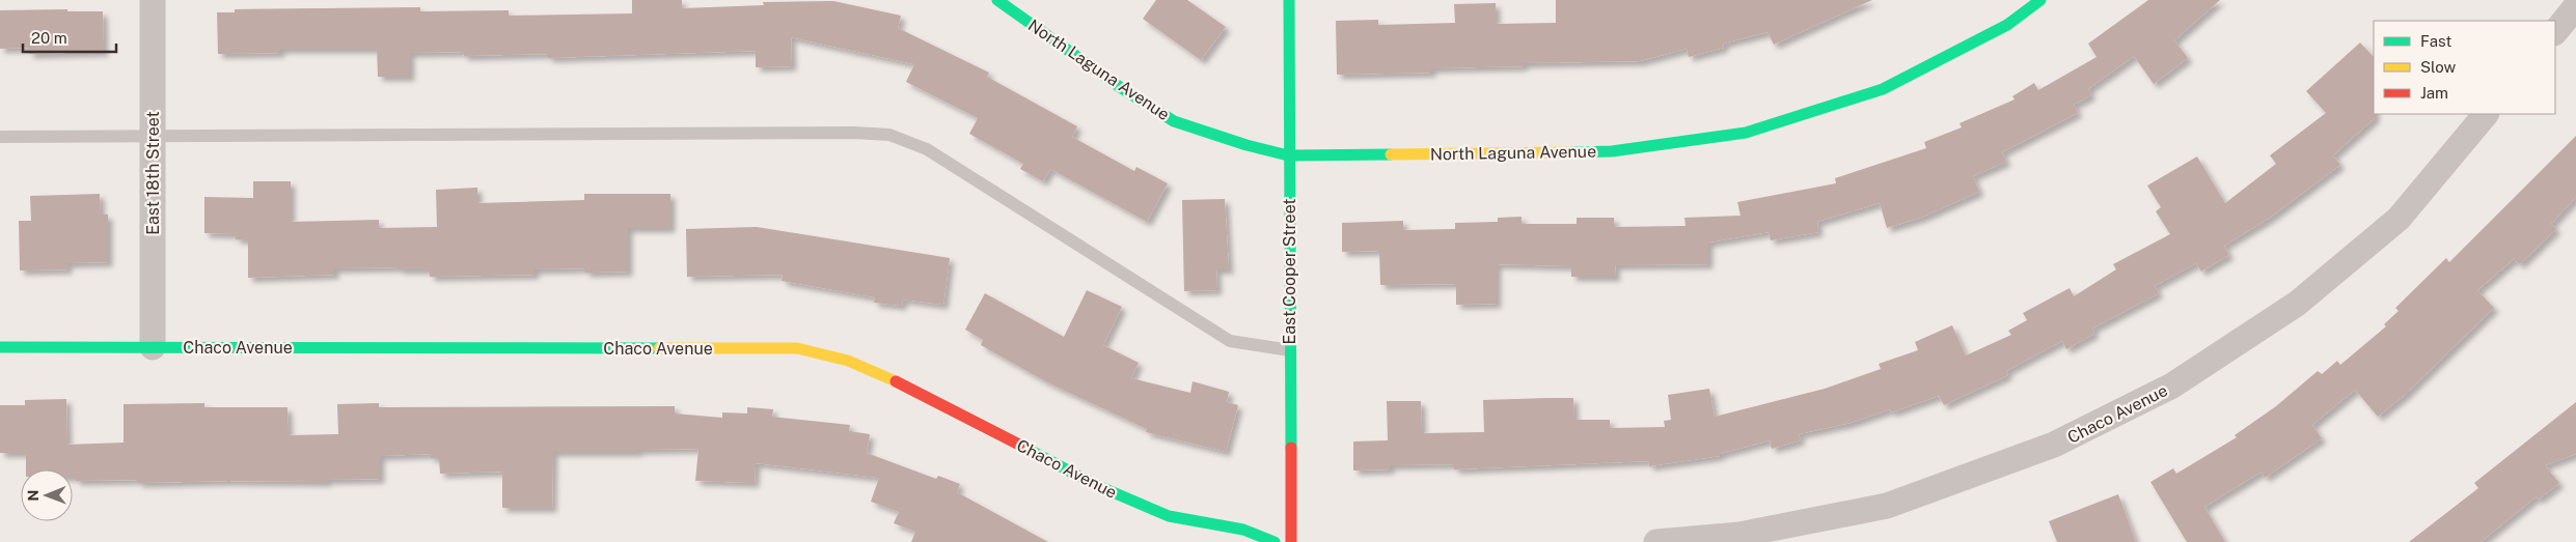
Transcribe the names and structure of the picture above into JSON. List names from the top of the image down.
{
  "streets": {
    "street": [
      "North Laguna Avenue",
      "East 18th Street",
      "East Cooper Street",
      "Chaco Avenue"
    ]
  },
  "crossings": [
    ["North Laguna Avenue", "East Cooper Street"],
    ["East 18th Street", "Chaco Avenue"]
  ],
  "legend": ["Fast", "Slow", "Jam"],
  "scale_bar": "20 m",
  "north": "left"
}
